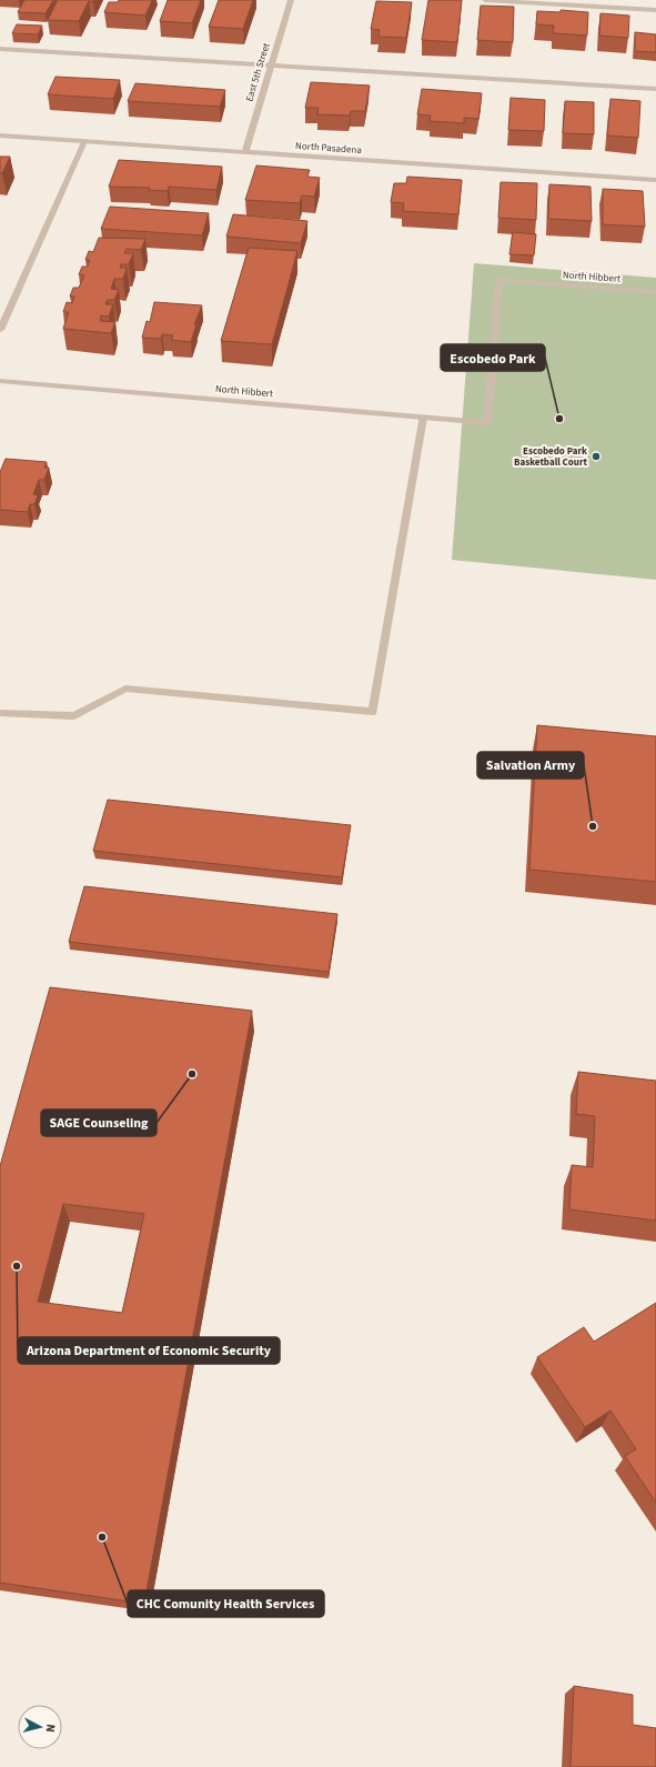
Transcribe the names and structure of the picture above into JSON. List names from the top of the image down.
{
  "streets": {
    "street": ["East 5th Street", "North Pasadena", "North Hibbert"]
  },
  "crossings": [
    ["East 5th Street", "North Pasadena"]
  ],
  "places": [
    "Escobedo Park",
    "Escobedo Park Basketball Court",
    "Salvation Army",
    "SAGE Counseling",
    "Arizona Department of Economic Security",
    "CHC Comunity Health Services"
  ],
  "north": "right"
}
